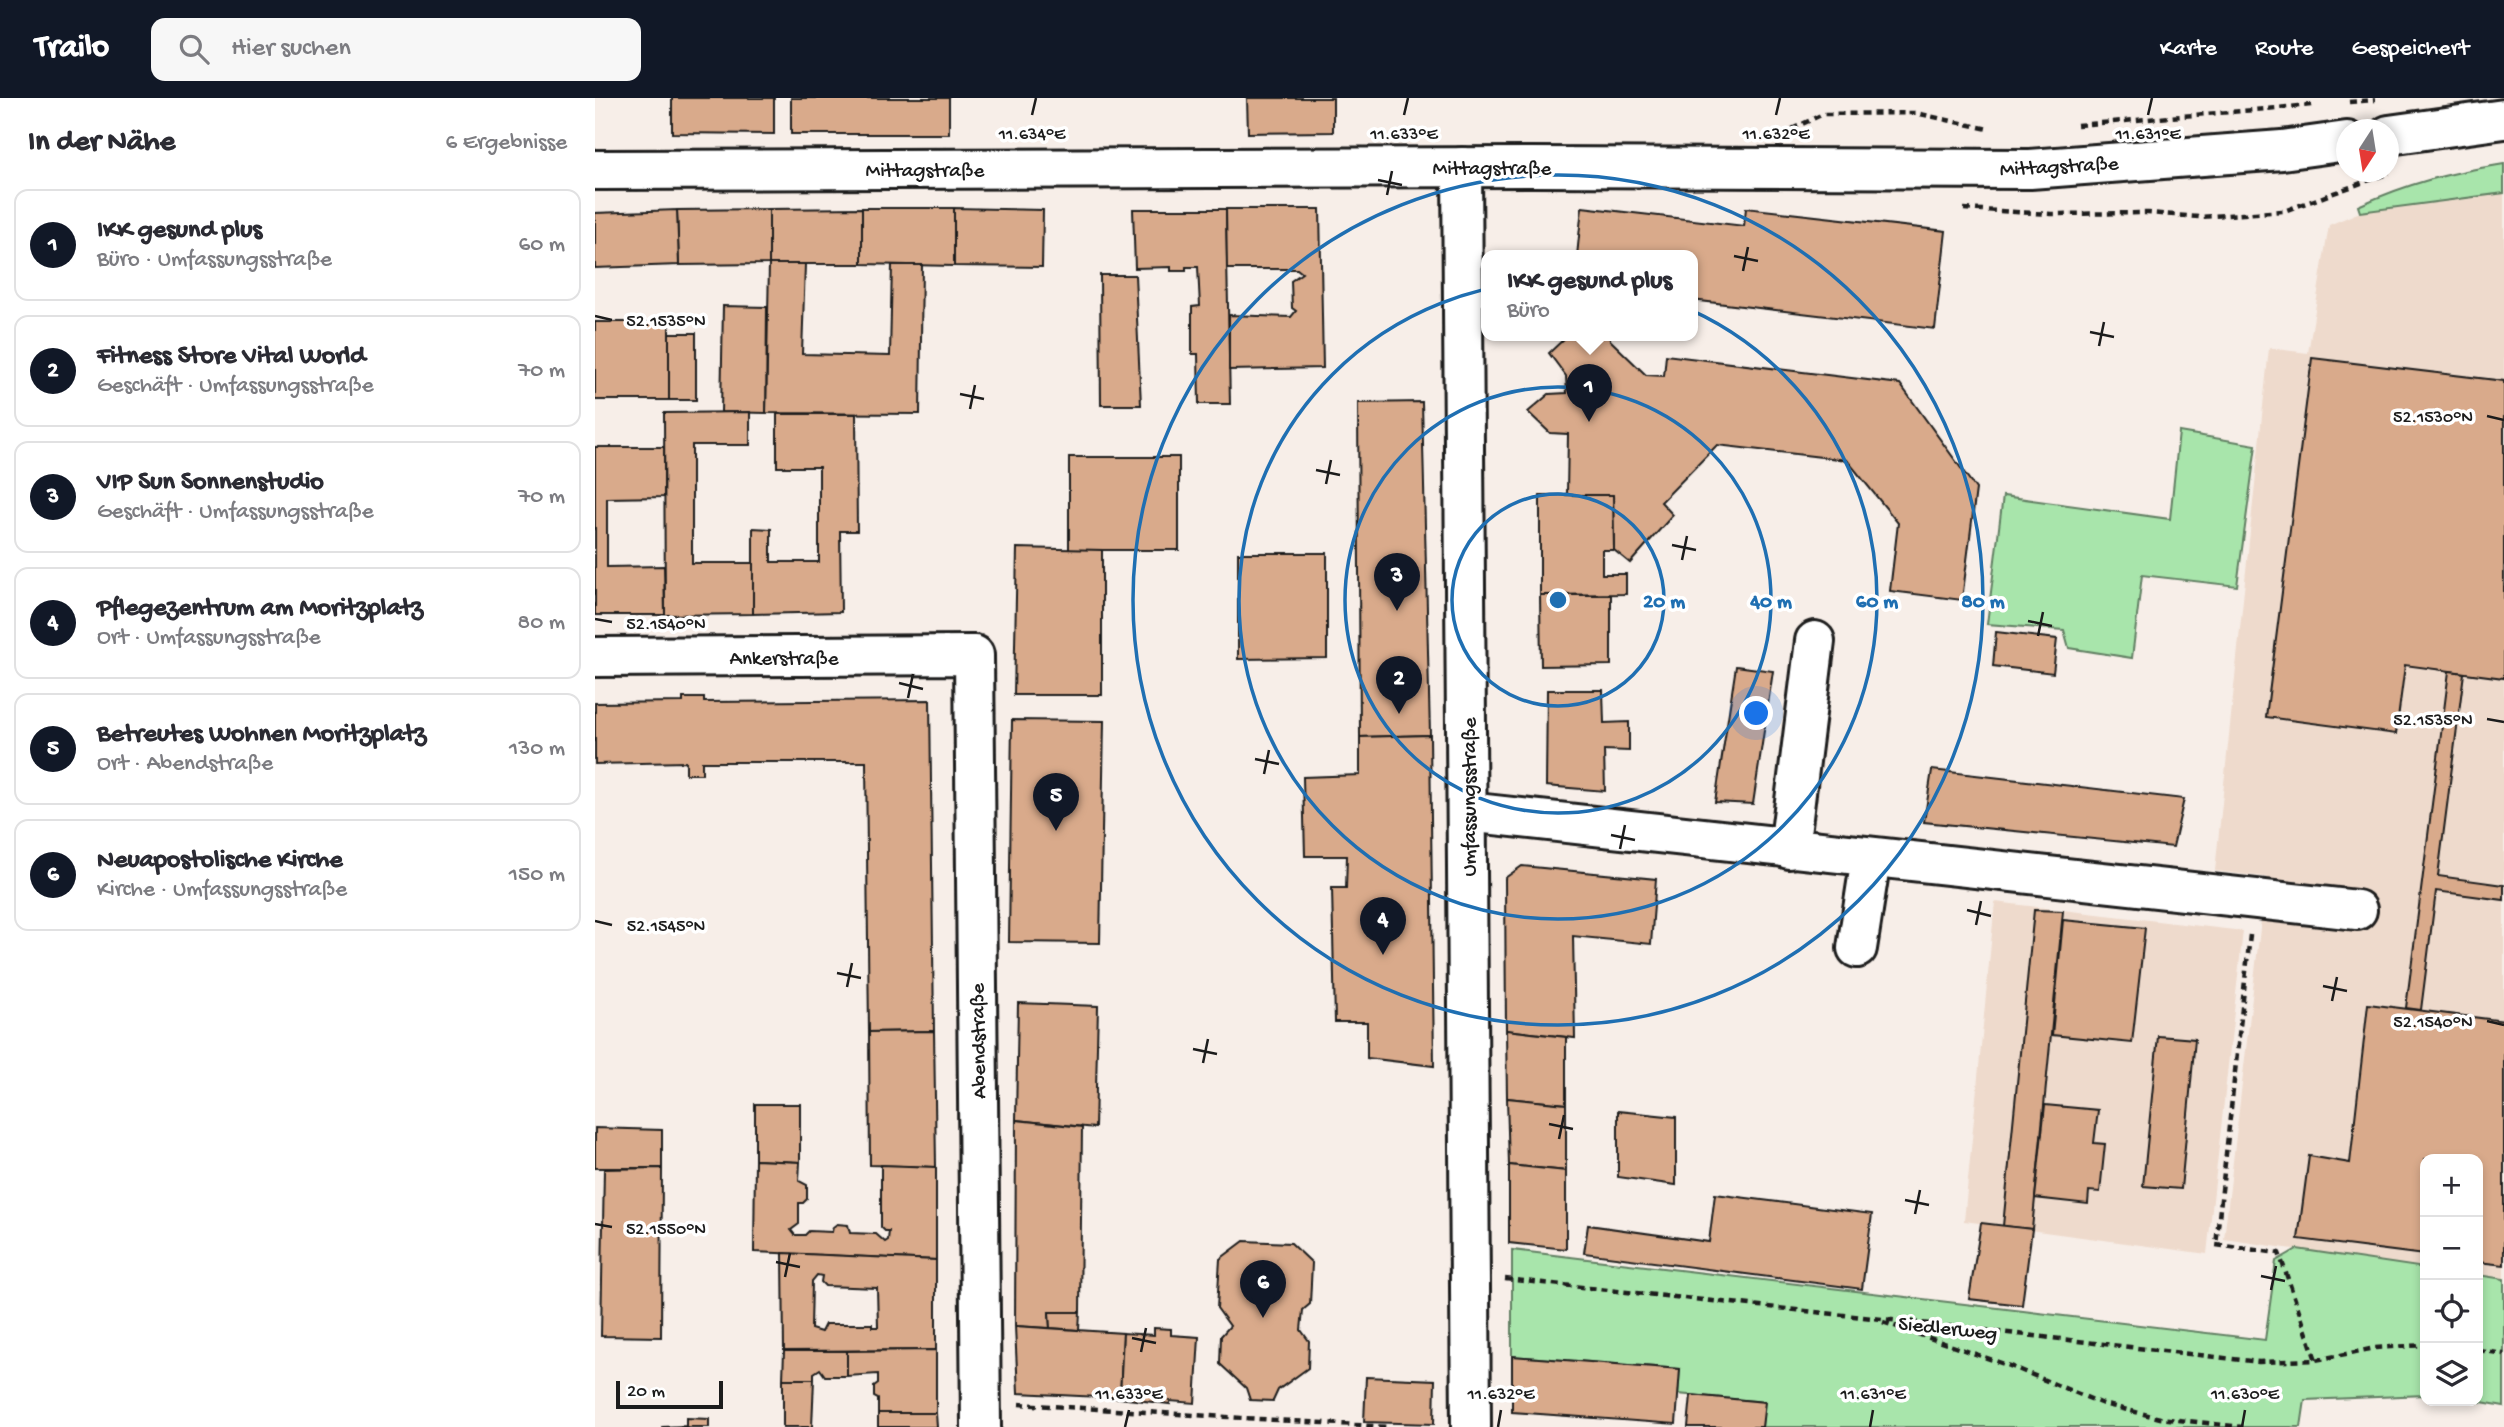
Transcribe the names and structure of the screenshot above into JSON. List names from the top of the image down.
{
  "streets": {
    "street": [
      "Mittagstraße",
      "Ankerstraße",
      "Umfassungsstraße",
      "Abendstraße"
    ],
    "path": ["Siedlerweg"]
  },
  "crossings": [
    ["Mittagstraße", "Umfassungsstraße"],
    ["Ankerstraße", "Abendstraße"],
    ["Umfassungsstraße", "Siedlerweg"]
  ],
  "scale_bar": "20 m",
  "north": "bottom",
  "page": {
    "header": "Trailo",
    "search": "Hier suchen",
    "nav": ["Karte", "Route", "Gespeichert"],
    "heading": ["In der Nähe", "6 Ergebnisse"],
    "list": [
      {
        "mark": "1",
        "name": "IKK gesund plus",
        "note": "Büro · Umfassungsstraße",
        "value": "60 m"
      },
      {
        "mark": "2",
        "name": "Fitness Store Vital World",
        "note": "Geschäft · Umfassungsstraße",
        "value": "70 m"
      },
      {
        "mark": "3",
        "name": "VIP Sun Sonnenstudio",
        "note": "Geschäft · Umfassungsstraße",
        "value": "70 m"
      },
      {
        "mark": "4",
        "name": "Pflegezentrum am Moritzplatz",
        "note": "Ort · Umfassungsstraße",
        "value": "80 m"
      },
      {
        "mark": "5",
        "name": "Betreutes Wohnen Moritzplatz",
        "note": "Ort · Abendstraße",
        "value": "130 m"
      },
      {
        "mark": "6",
        "name": "Neuapostolische Kirche",
        "note": "Kirche · Umfassungsstraße",
        "value": "150 m"
      }
    ],
    "popup": ["IKK gesund plus", "Büro"],
    "pins": [
      "1",
      "3",
      "2",
      "5",
      "4",
      "6"
    ],
    "map_buttons": ["+", "−"],
    "scale": "20 m"
  },
  "coordinates": [
    "11.634°E",
    "11.633°E",
    "11.632°E",
    "11.631°E",
    "52.1535°N",
    "52.1530°N",
    "52.1540°N",
    "52.1545°N",
    "52.1550°N",
    "11.630°E"
  ],
  "rings": [
    "20 m",
    "40 m",
    "60 m",
    "80 m"
  ]
}
